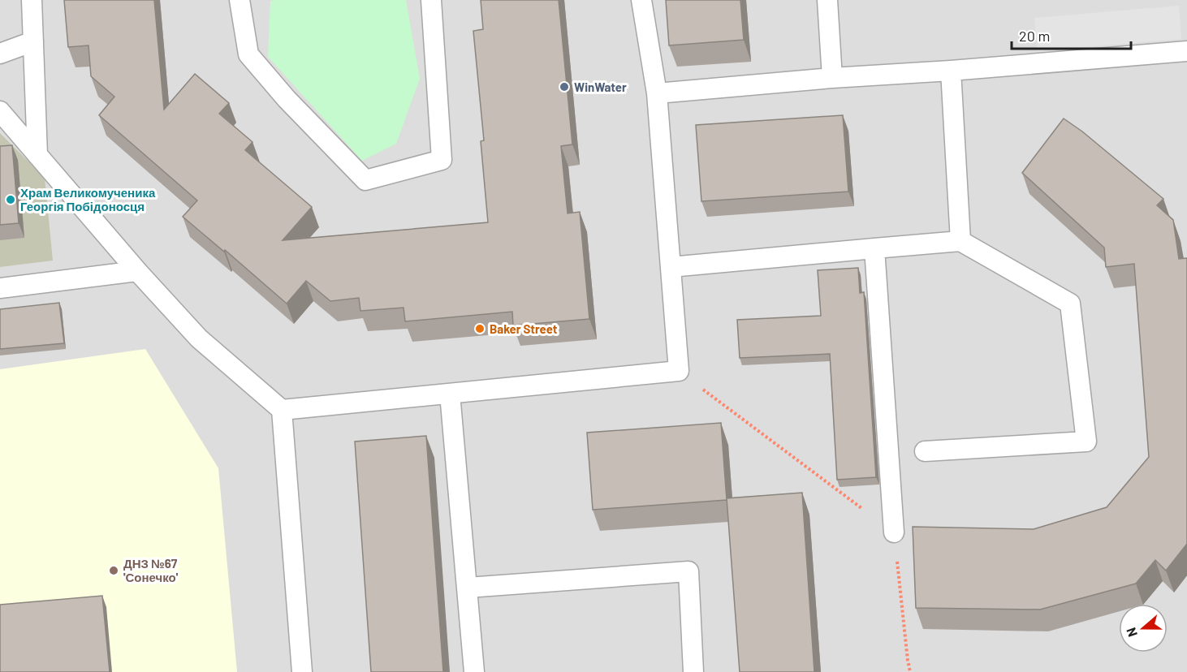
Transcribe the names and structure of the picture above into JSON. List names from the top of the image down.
{
  "places": [
    "WinWater",
    "Храм Великомученика Георгія Побідоносця",
    "Baker Street",
    "ДНЗ №67 'Сонечко'"
  ],
  "scale_bar": "20 m",
  "north": "left"
}
